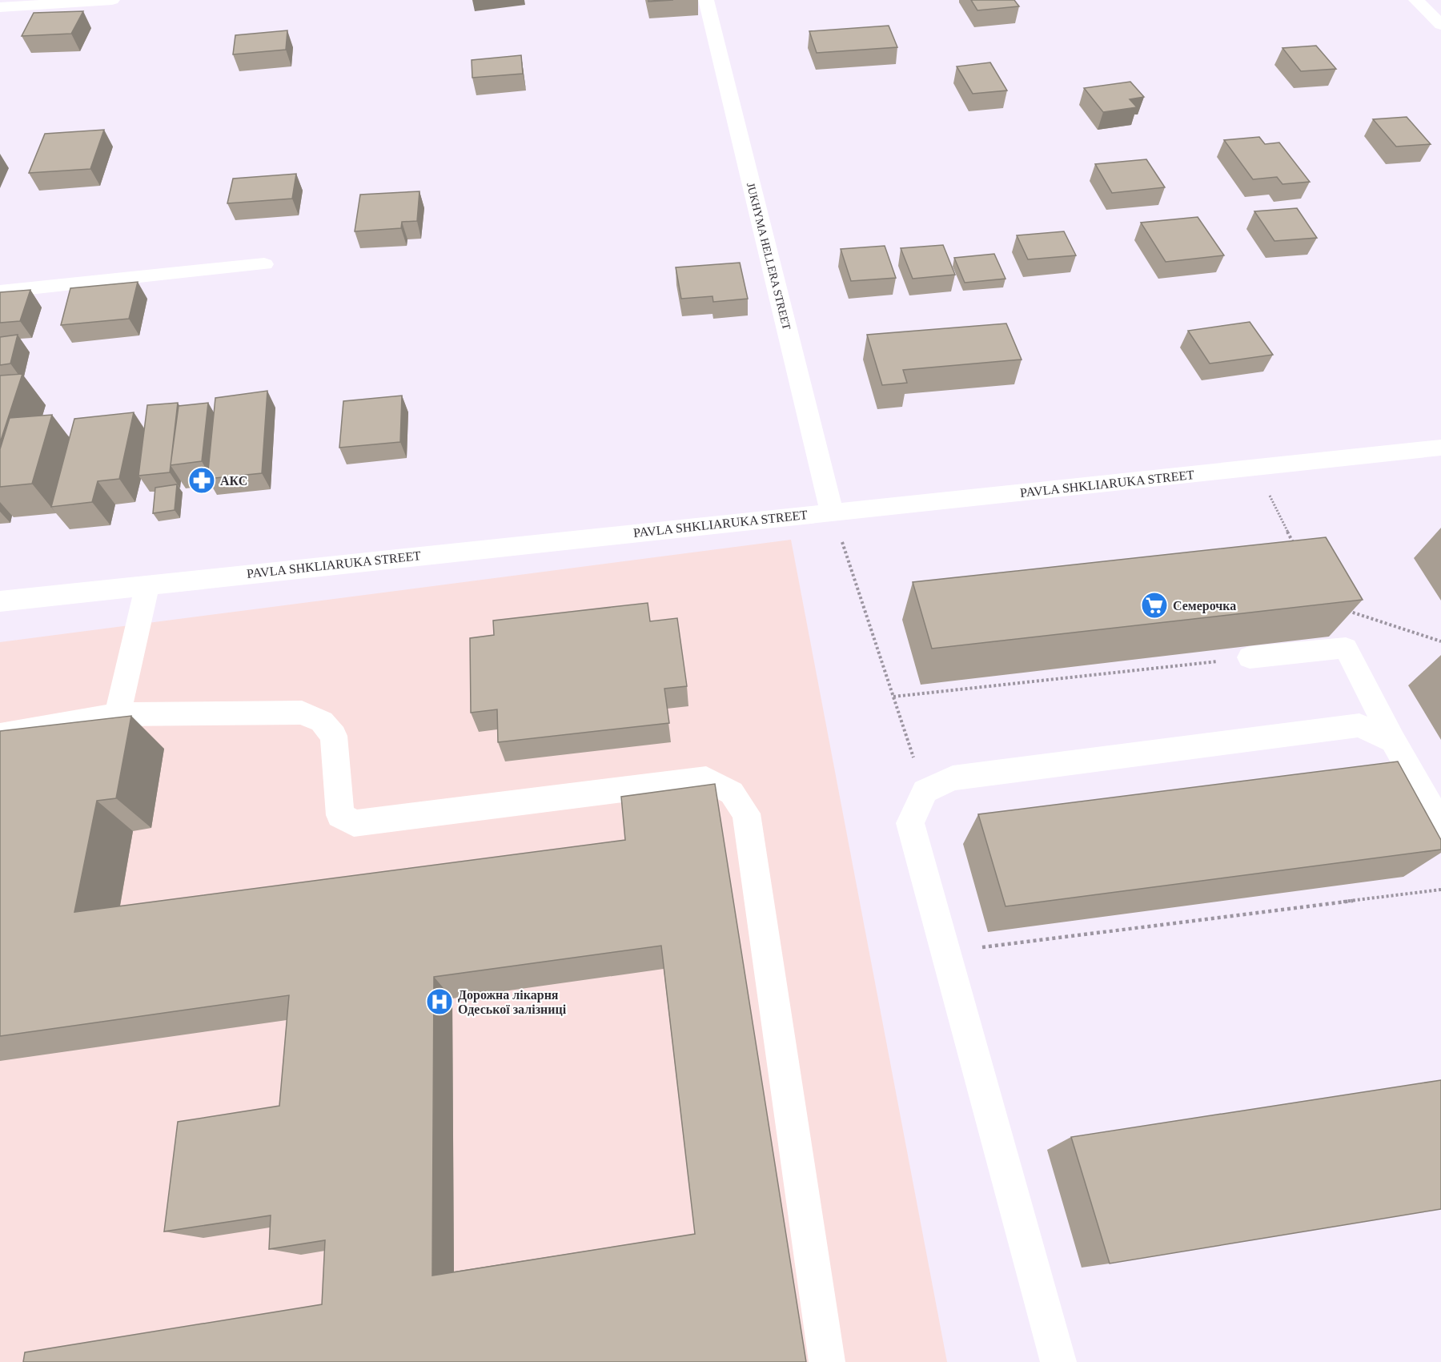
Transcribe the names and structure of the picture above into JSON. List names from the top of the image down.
{
  "streets": {
    "street": ["JUKHYMA HELLERA STREET", "PAVLA SHKLIARUKA STREET"]
  },
  "crossings": [
    ["JUKHYMA HELLERA STREET", "PAVLA SHKLIARUKA STREET"]
  ],
  "places": {
    "pharmacy": ["АКС"],
    "supermarket": ["Семерочка"],
    "hospital": ["Дорожна лікарня Одеської залізниці"]
  }
}
